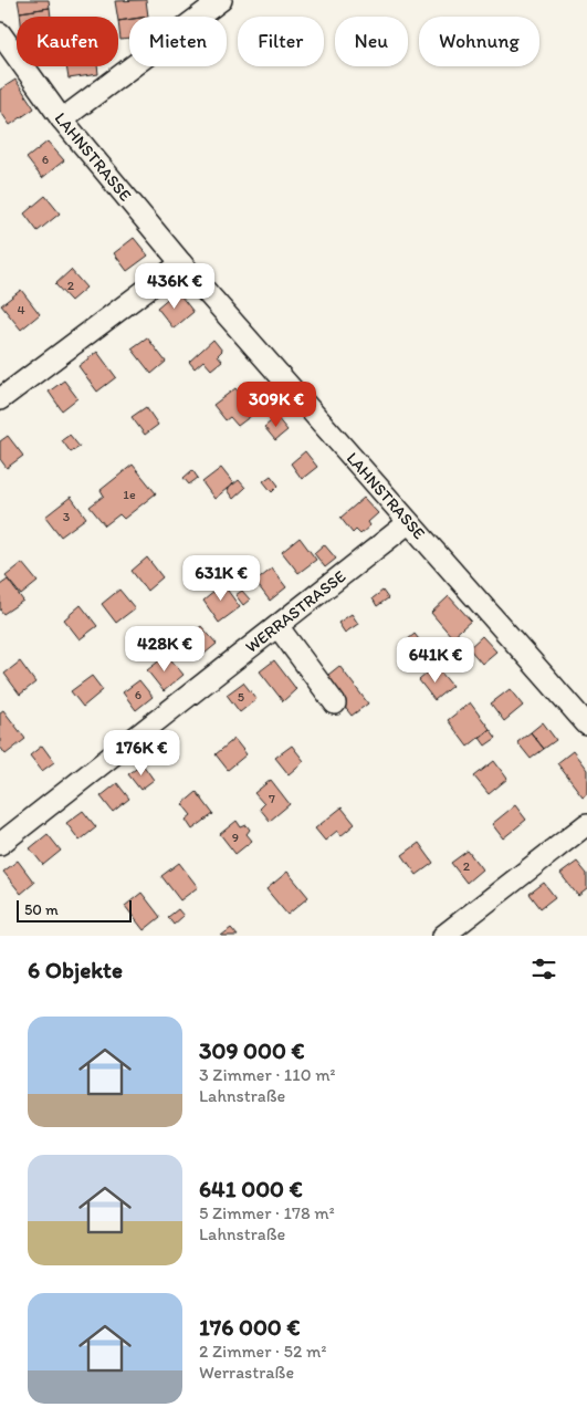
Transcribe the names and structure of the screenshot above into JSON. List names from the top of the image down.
{
  "streets": {
    "street": ["LAHNSTRASSE", "WERRASTRASSE"]
  },
  "crossings": [
    ["LAHNSTRASSE", "WERRASTRASSE"]
  ],
  "house_numbers": [
    "6",
    "2",
    "4",
    "1e",
    "3",
    "6",
    "5",
    "7",
    "9",
    "2"
  ],
  "scale_bar": "50 m",
  "page": {
    "chip": [
      "Kaufen",
      "Mieten",
      "Filter",
      "Neu",
      "Wohnung"
    ],
    "price": [
      "436K €",
      "309K €",
      "631K €",
      "428K €",
      "641K €",
      "176K €"
    ],
    "scale": "50 m",
    "heading": "6 Objekte",
    "list": [
      {
        "name": "309 000 €",
        "note": "3 Zimmer · 110 m² · Lahnstraße"
      },
      {
        "name": "641 000 €",
        "note": "5 Zimmer · 178 m² · Lahnstraße"
      },
      {
        "name": "176 000 €",
        "note": "2 Zimmer · 52 m² · Werrastraße"
      }
    ]
  }
}
